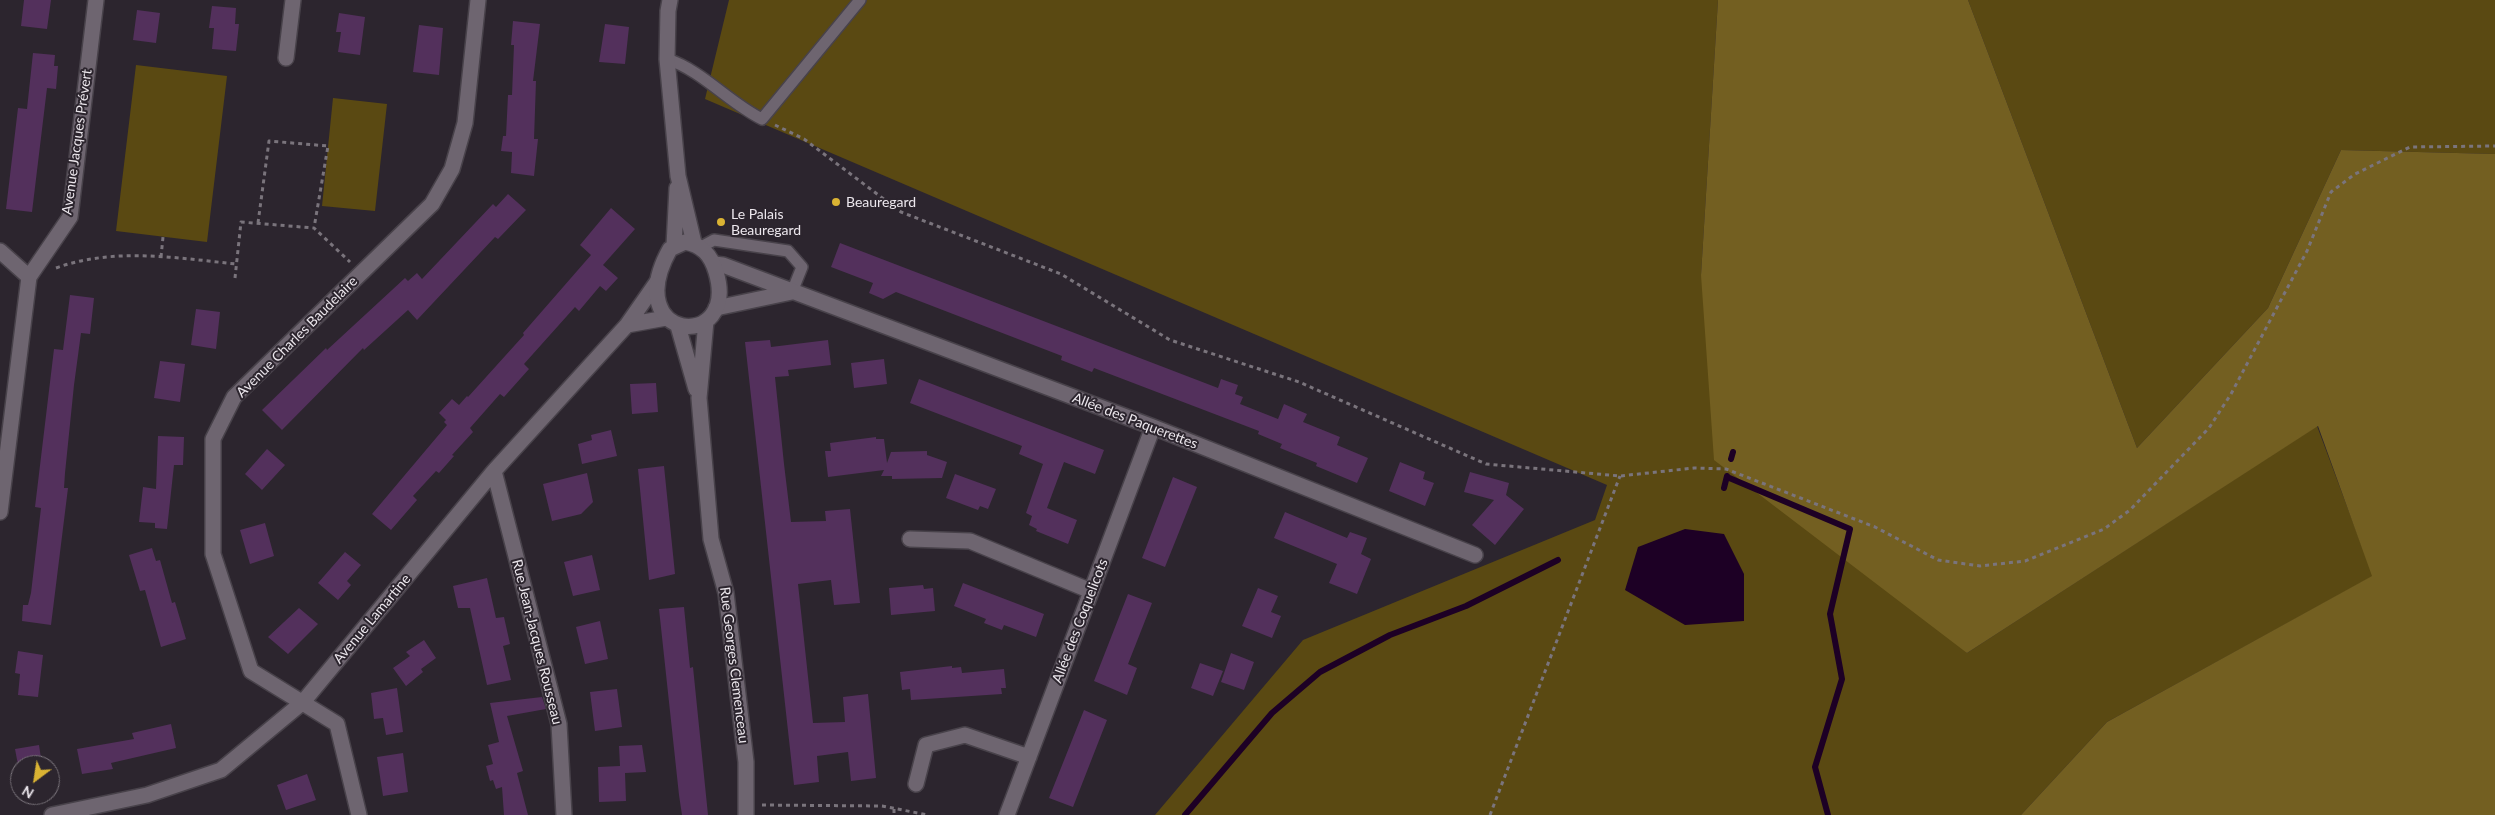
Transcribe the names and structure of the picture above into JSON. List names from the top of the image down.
{
  "streets": {
    "street": [
      "Avenue Jacques Prévert",
      "Avenue Charles Baudelaire",
      "Allée des Paquerettes",
      "Avenue Lamartine",
      "Allée des Coquelicots",
      "Rue Jean-Jacques Rousseau",
      "Rue Georges Clemenceau"
    ]
  },
  "crossings": [
    ["Avenue Charles Baudelaire", "Avenue Lamartine"],
    ["Allée des Paquerettes", "Avenue Lamartine"],
    ["Allée des Paquerettes", "Allée des Coquelicots"],
    ["Allée des Paquerettes", "Rue Georges Clemenceau"],
    ["Avenue Lamartine", "Rue Jean-Jacques Rousseau"],
    ["Avenue Lamartine", "Rue Georges Clemenceau"]
  ],
  "places": ["Beauregard", "Le Palais Beauregard"],
  "north": "bottom left"
}
